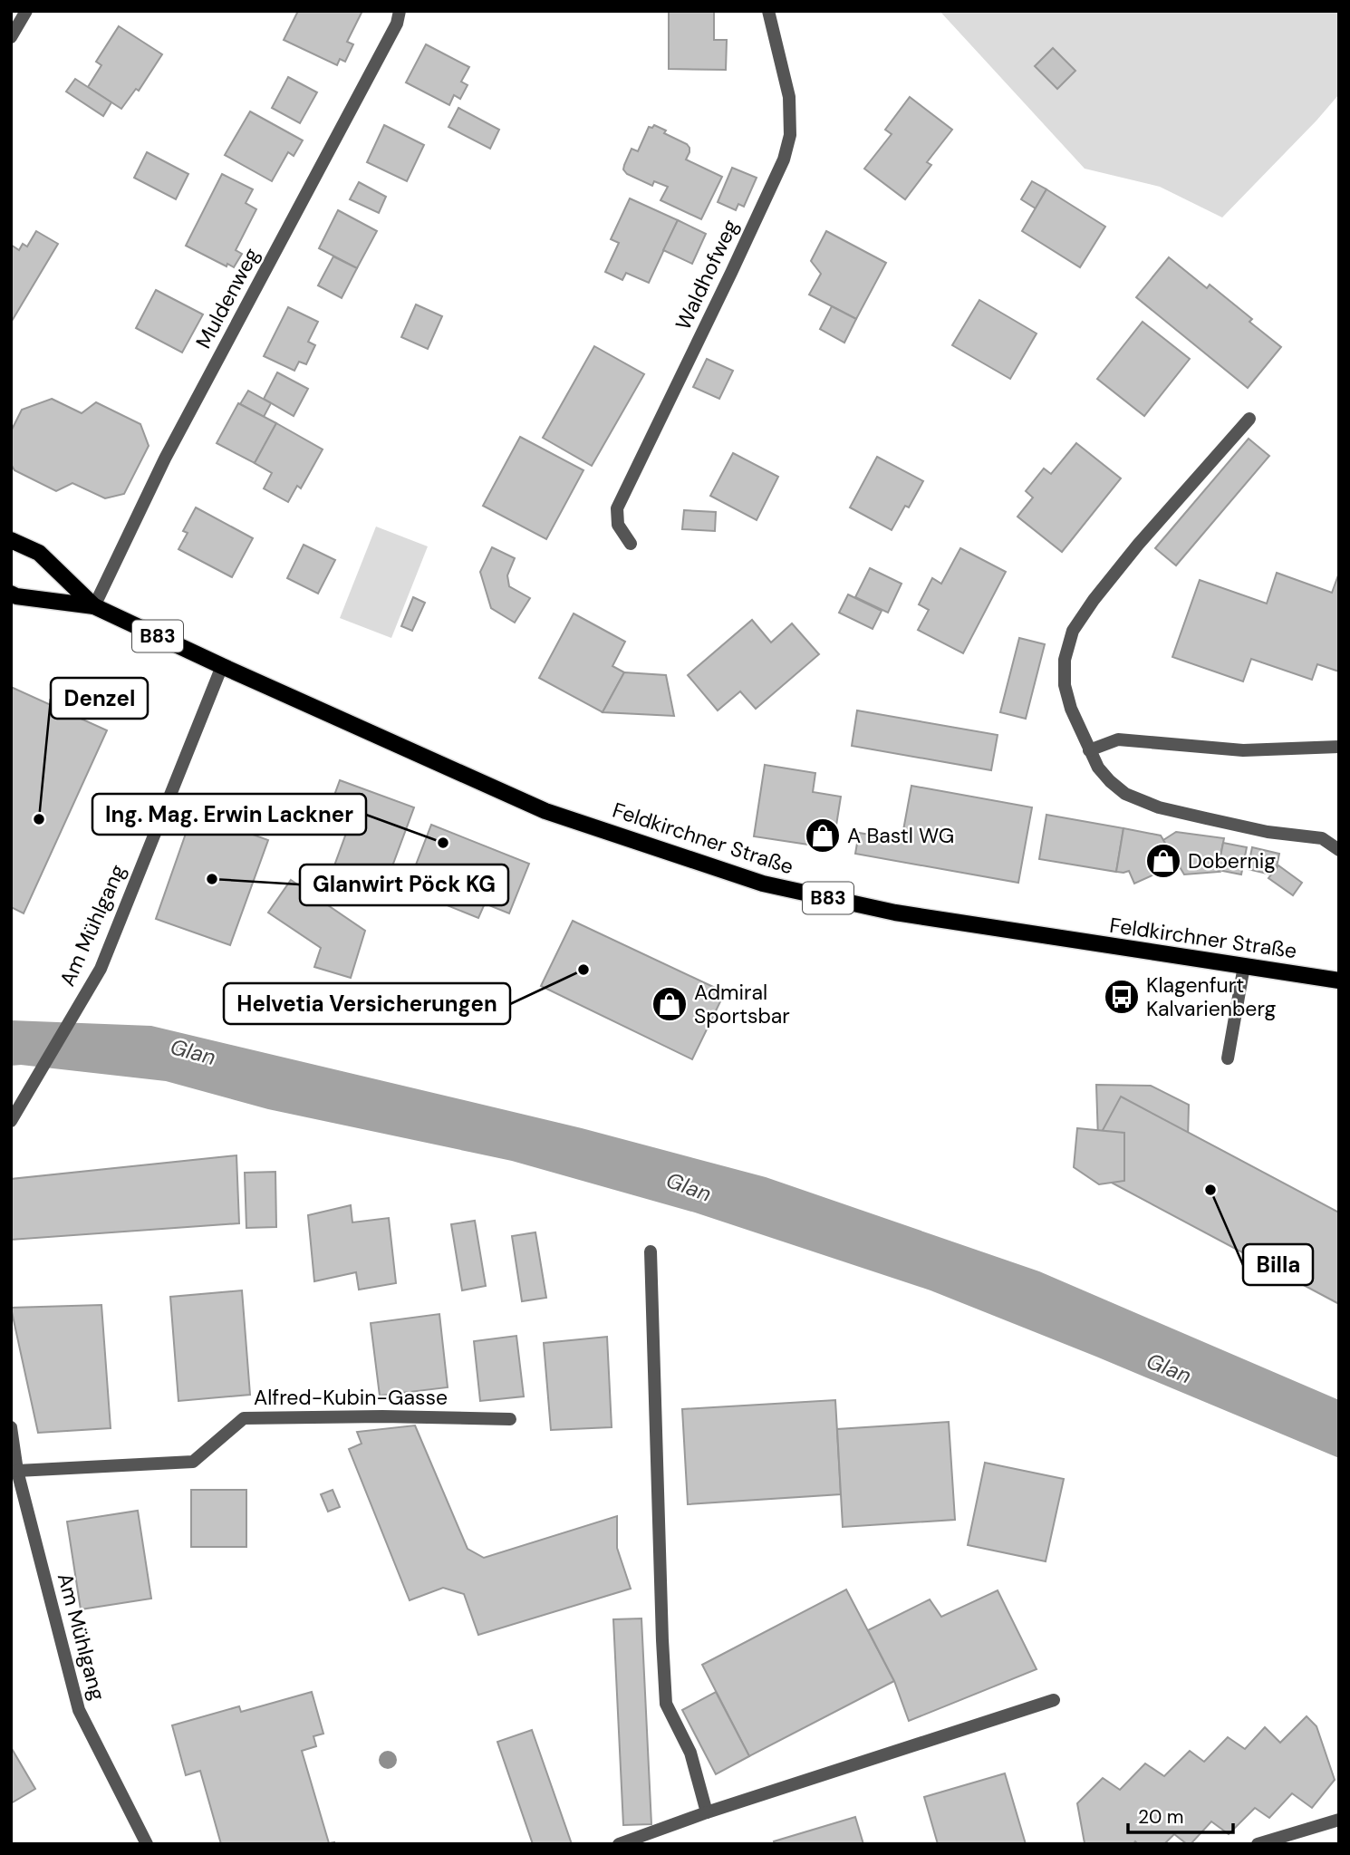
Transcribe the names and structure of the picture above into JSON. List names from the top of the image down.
{
  "streets": {
    "main road": ["B83", "Feldkirchner Straße"],
    "street": [
      "Waldhofweg",
      "Muldenweg",
      "Am Mühlgang",
      "Alfred-Kubin-Gasse"
    ]
  },
  "crossings": [
    ["Muldenweg", "Feldkirchner Straße"],
    ["Feldkirchner Straße", "Am Mühlgang"],
    ["Am Mühlgang", "Alfred-Kubin-Gasse"]
  ],
  "water": ["Glan"],
  "places": {
    "other": [
      "Denzel",
      "Ing. Mag. Erwin Lackner",
      "Glanwirt Pöck KG",
      "Helvetia Versicherungen",
      "Billa"
    ],
    "shop": ["A Bastl WG", "Dobernig", "Admiral Sportsbar"],
    "bus stop": ["Klagenfurt Kalvarienberg"]
  },
  "scale_bar": "20 m"
}
